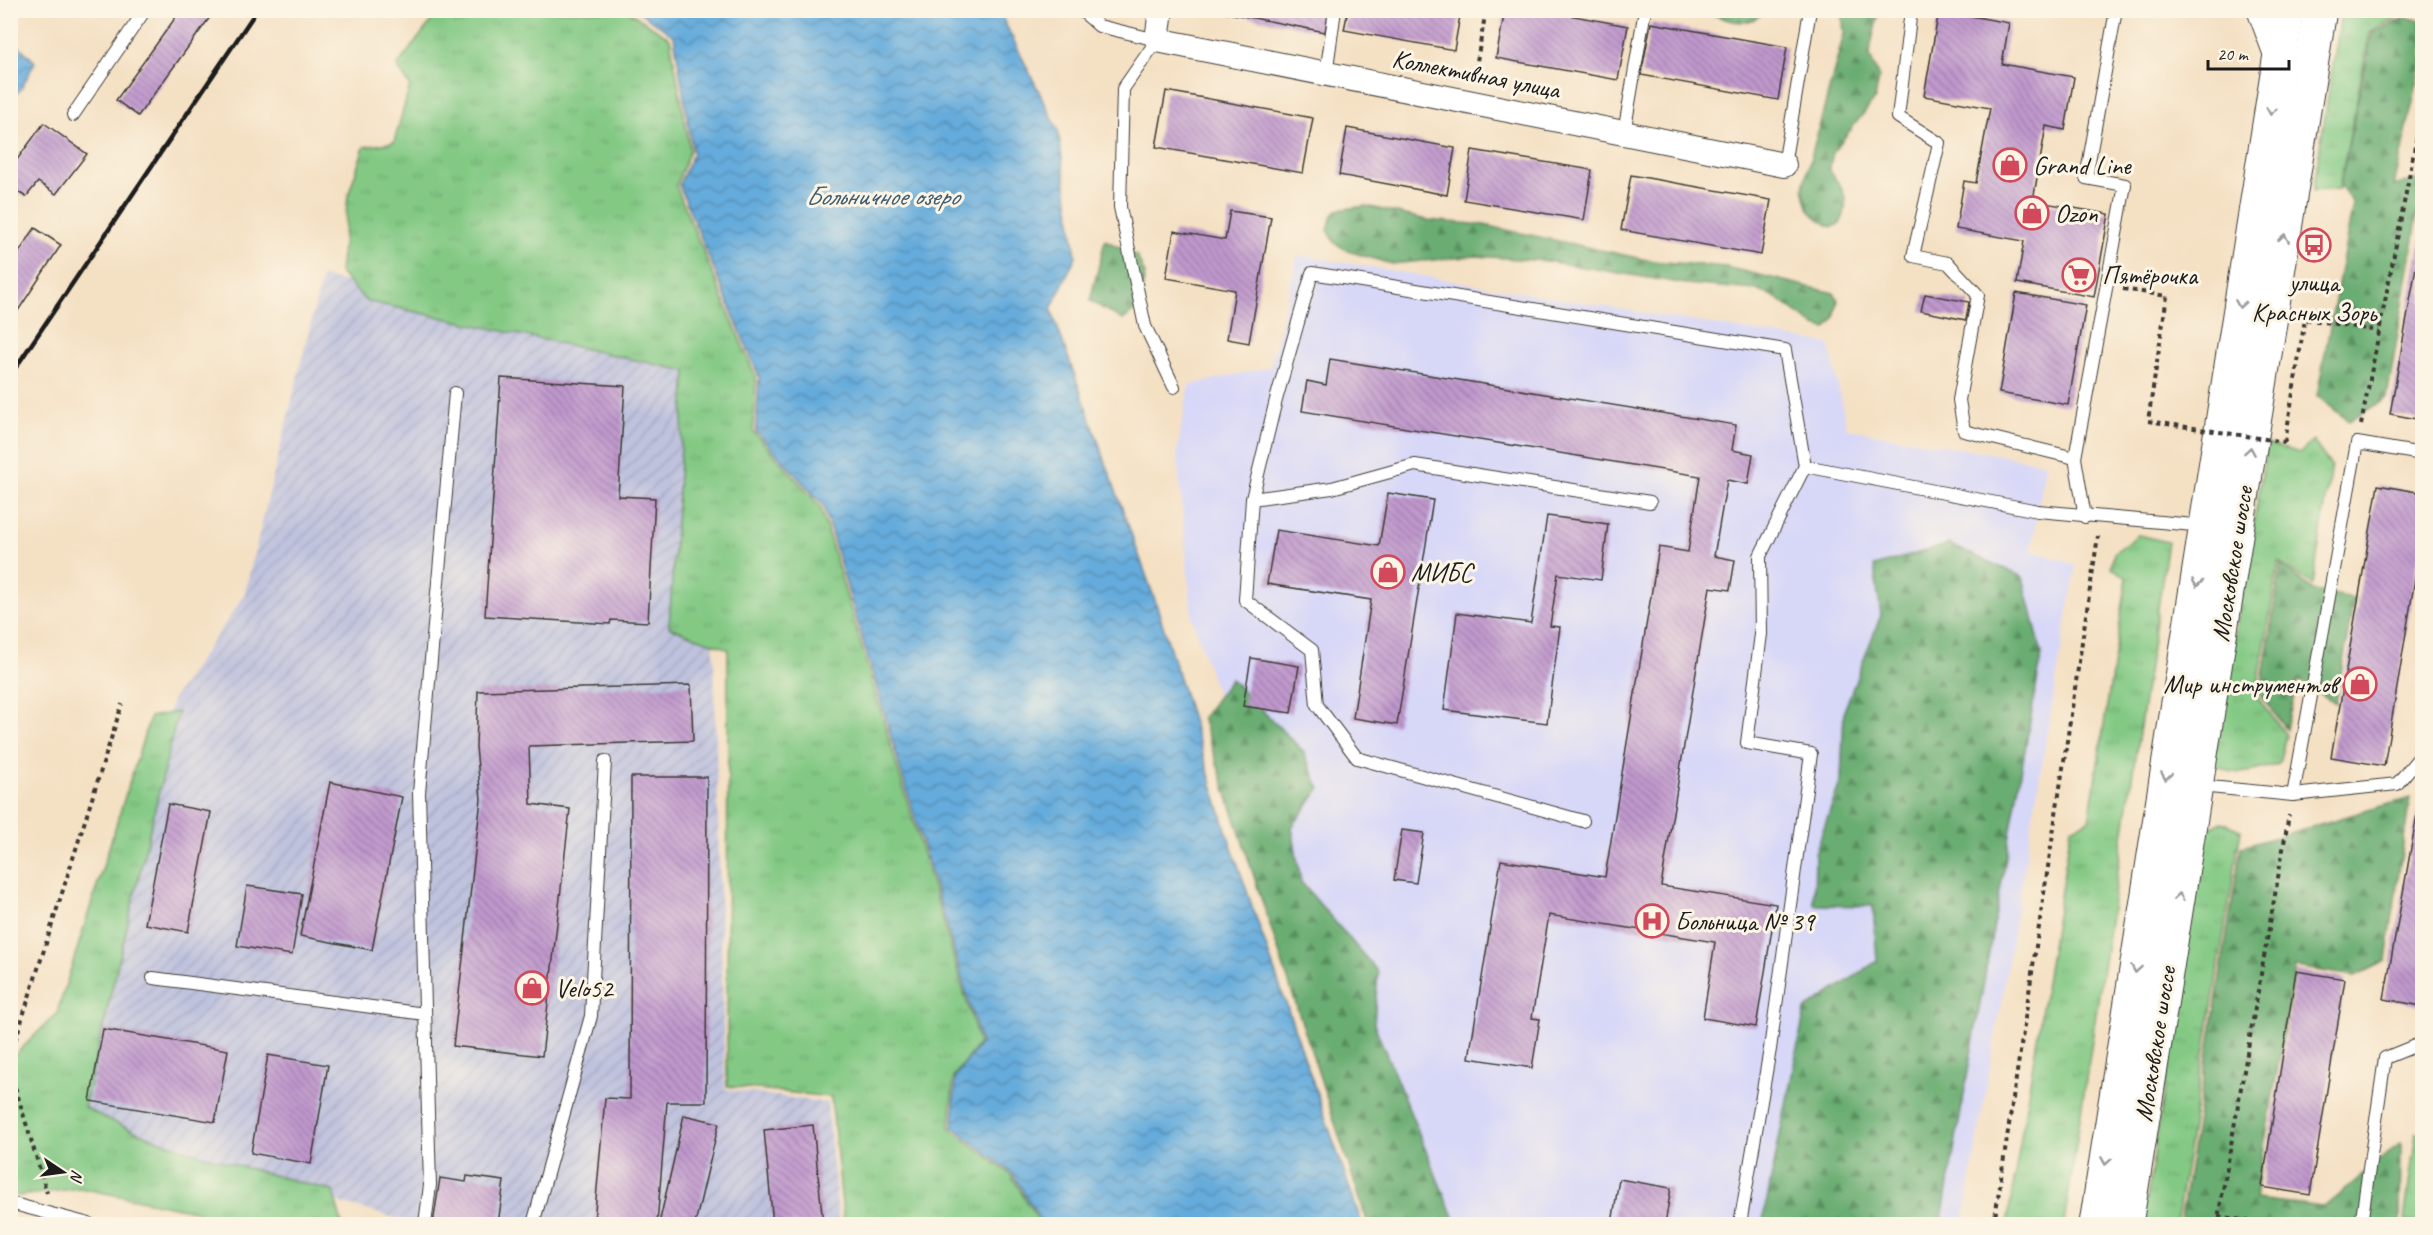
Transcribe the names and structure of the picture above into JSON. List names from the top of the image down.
{
  "streets": {
    "main road": ["Московское шоссе"],
    "street": ["Коллективная улица"]
  },
  "water": ["Больничное озеро"],
  "places": {
    "shop": [
      "Grand Line",
      "Ozon",
      "МИБС",
      "Мир инструментов",
      "Velo52"
    ],
    "bus stop": ["улица Красных Зорь"],
    "supermarket": ["Пятёрочка"],
    "hospital": ["Больница № 39"]
  },
  "scale_bar": "20 m",
  "north": "right"
}
